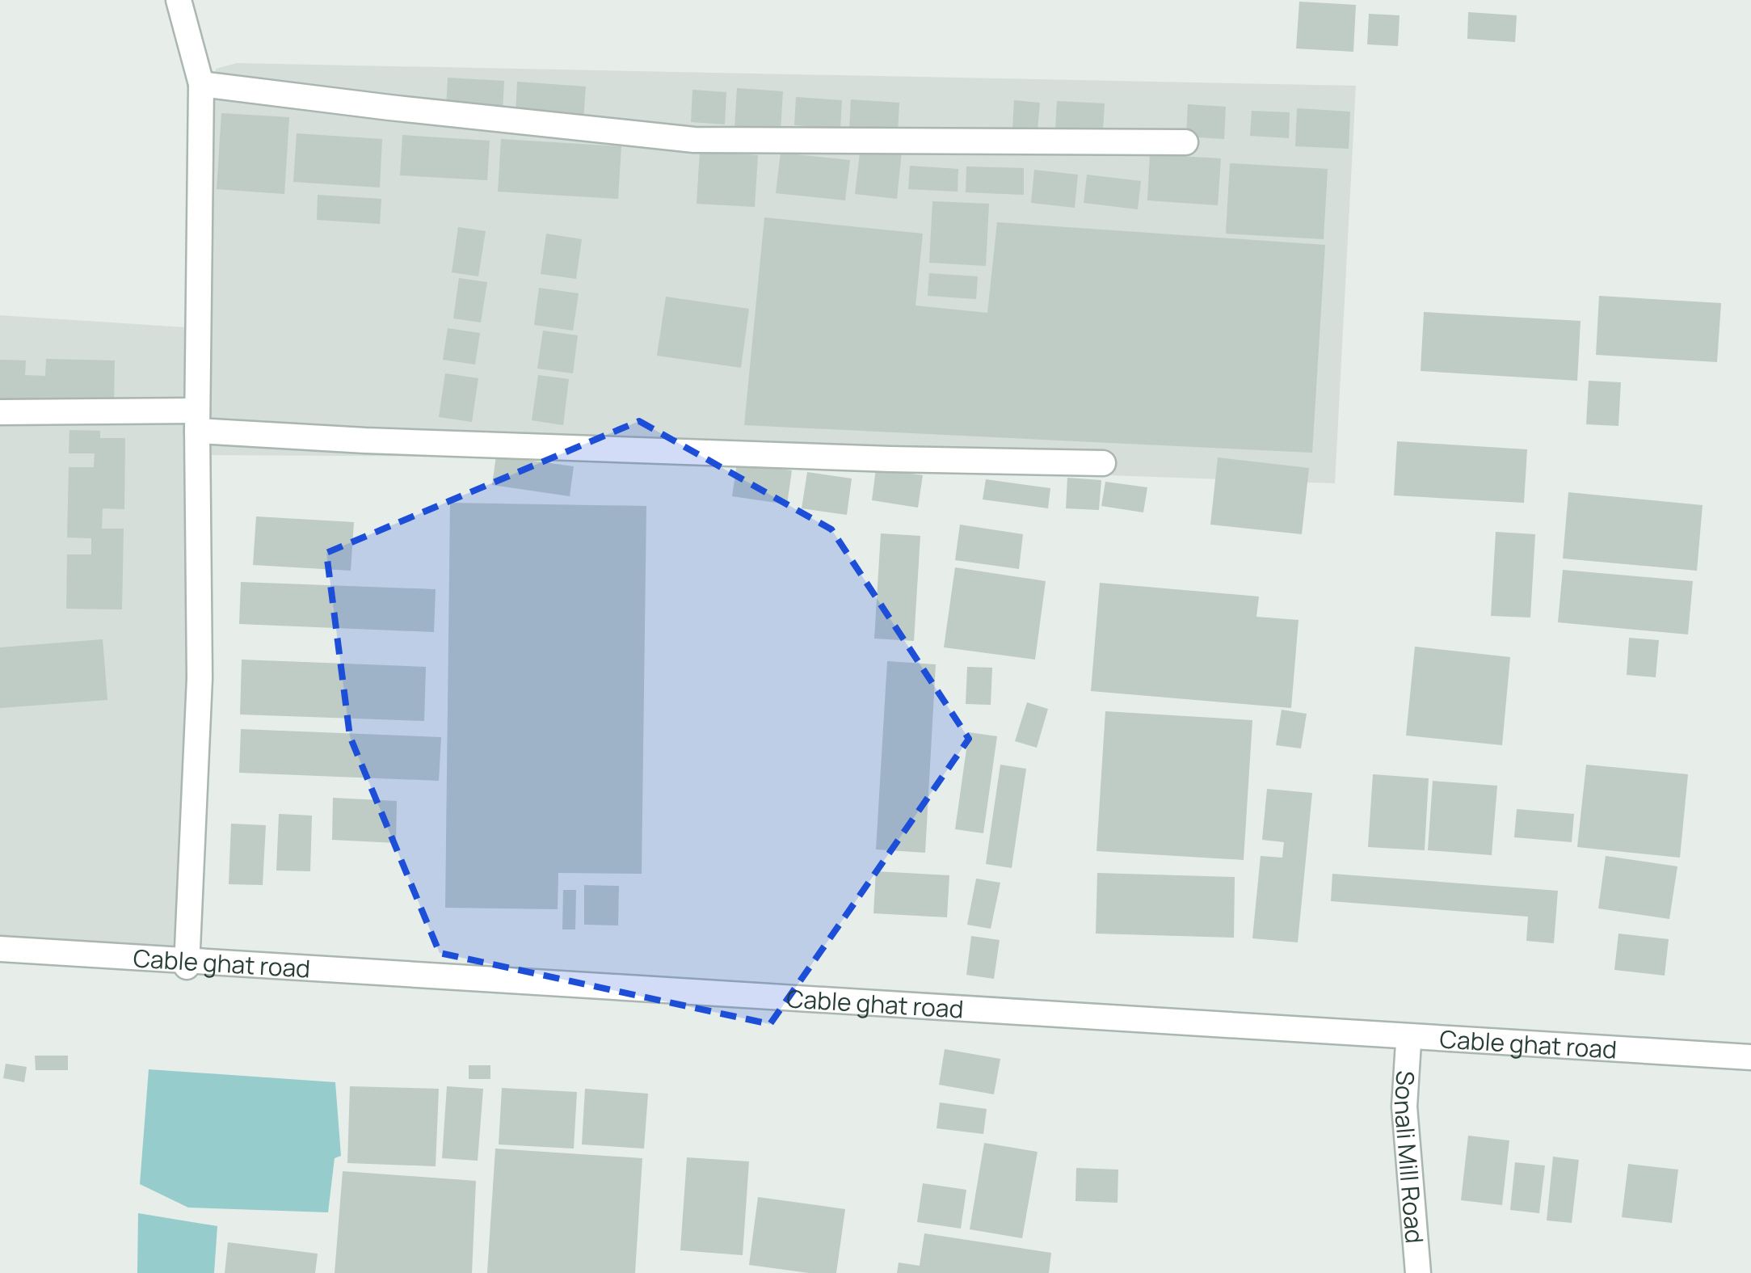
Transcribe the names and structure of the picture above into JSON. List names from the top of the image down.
{
  "streets": {
    "street": ["Cable ghat road", "Sonali Mill Road"]
  },
  "crossings": [
    ["Cable ghat road", "Sonali Mill Road"]
  ]
}
